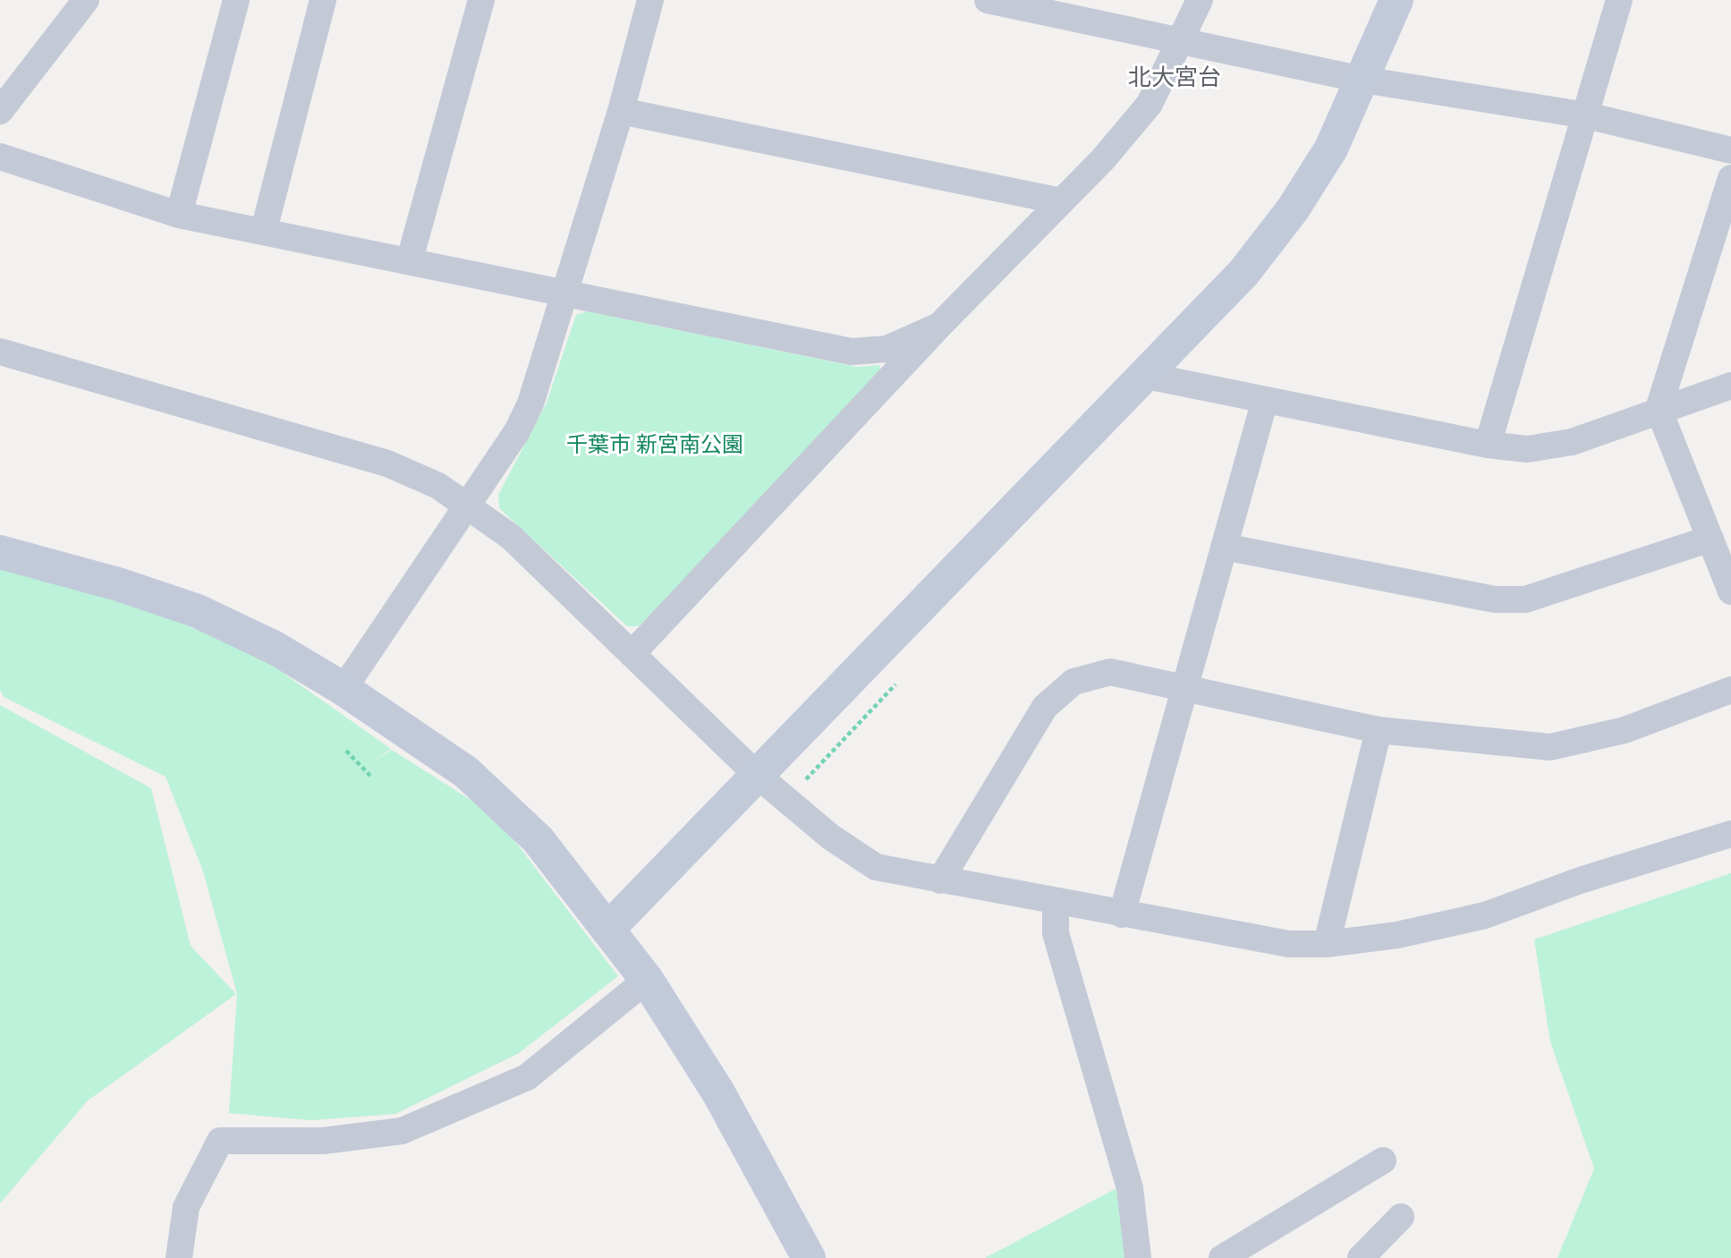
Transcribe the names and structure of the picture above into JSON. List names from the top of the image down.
{
  "districts": ["北大宮台"],
  "parks": ["千葉市 新宮南公園"]
}
